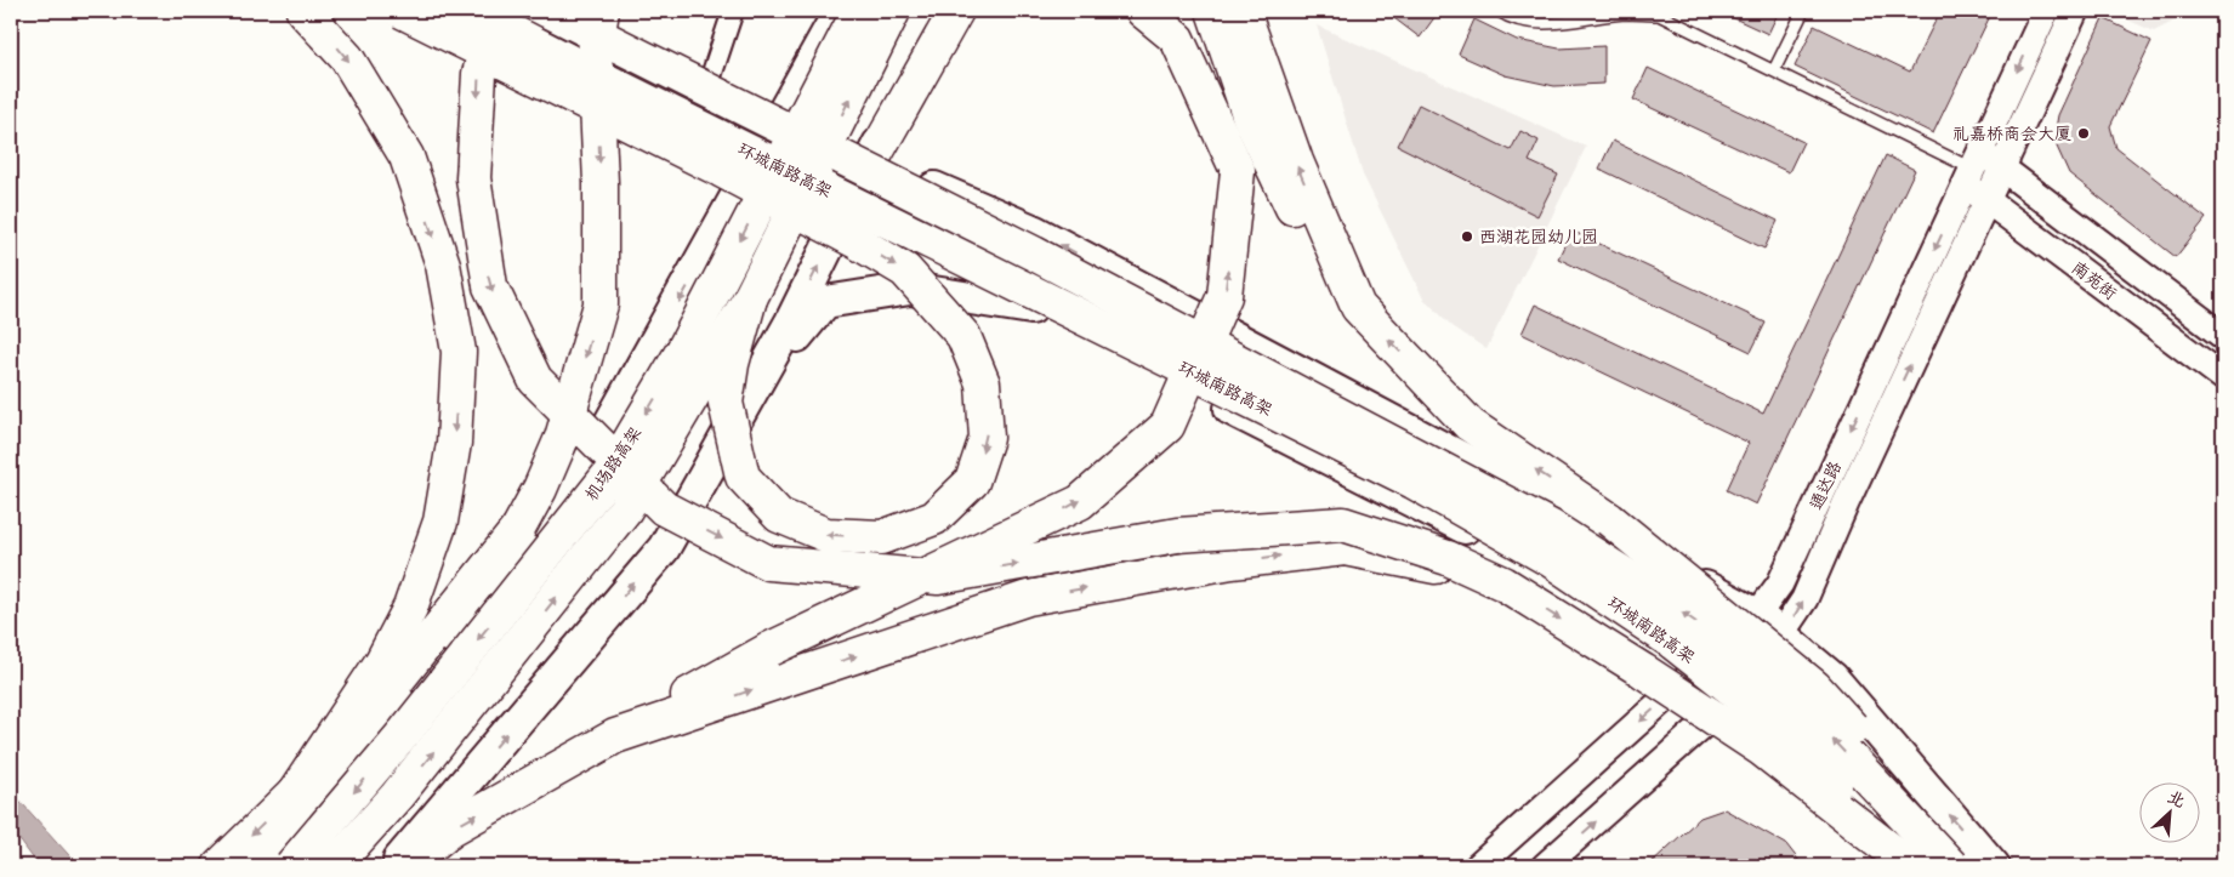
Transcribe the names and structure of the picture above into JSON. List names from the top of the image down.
{
  "streets": {
    "highway": ["环城南路高架", "机场路高架"],
    "street": ["南苑街", "通达路"]
  },
  "crossings": [
    ["南苑街", "通达路"]
  ],
  "places": ["礼嘉桥商会大厦", "西湖花园幼儿园"],
  "north": "top right"
}
